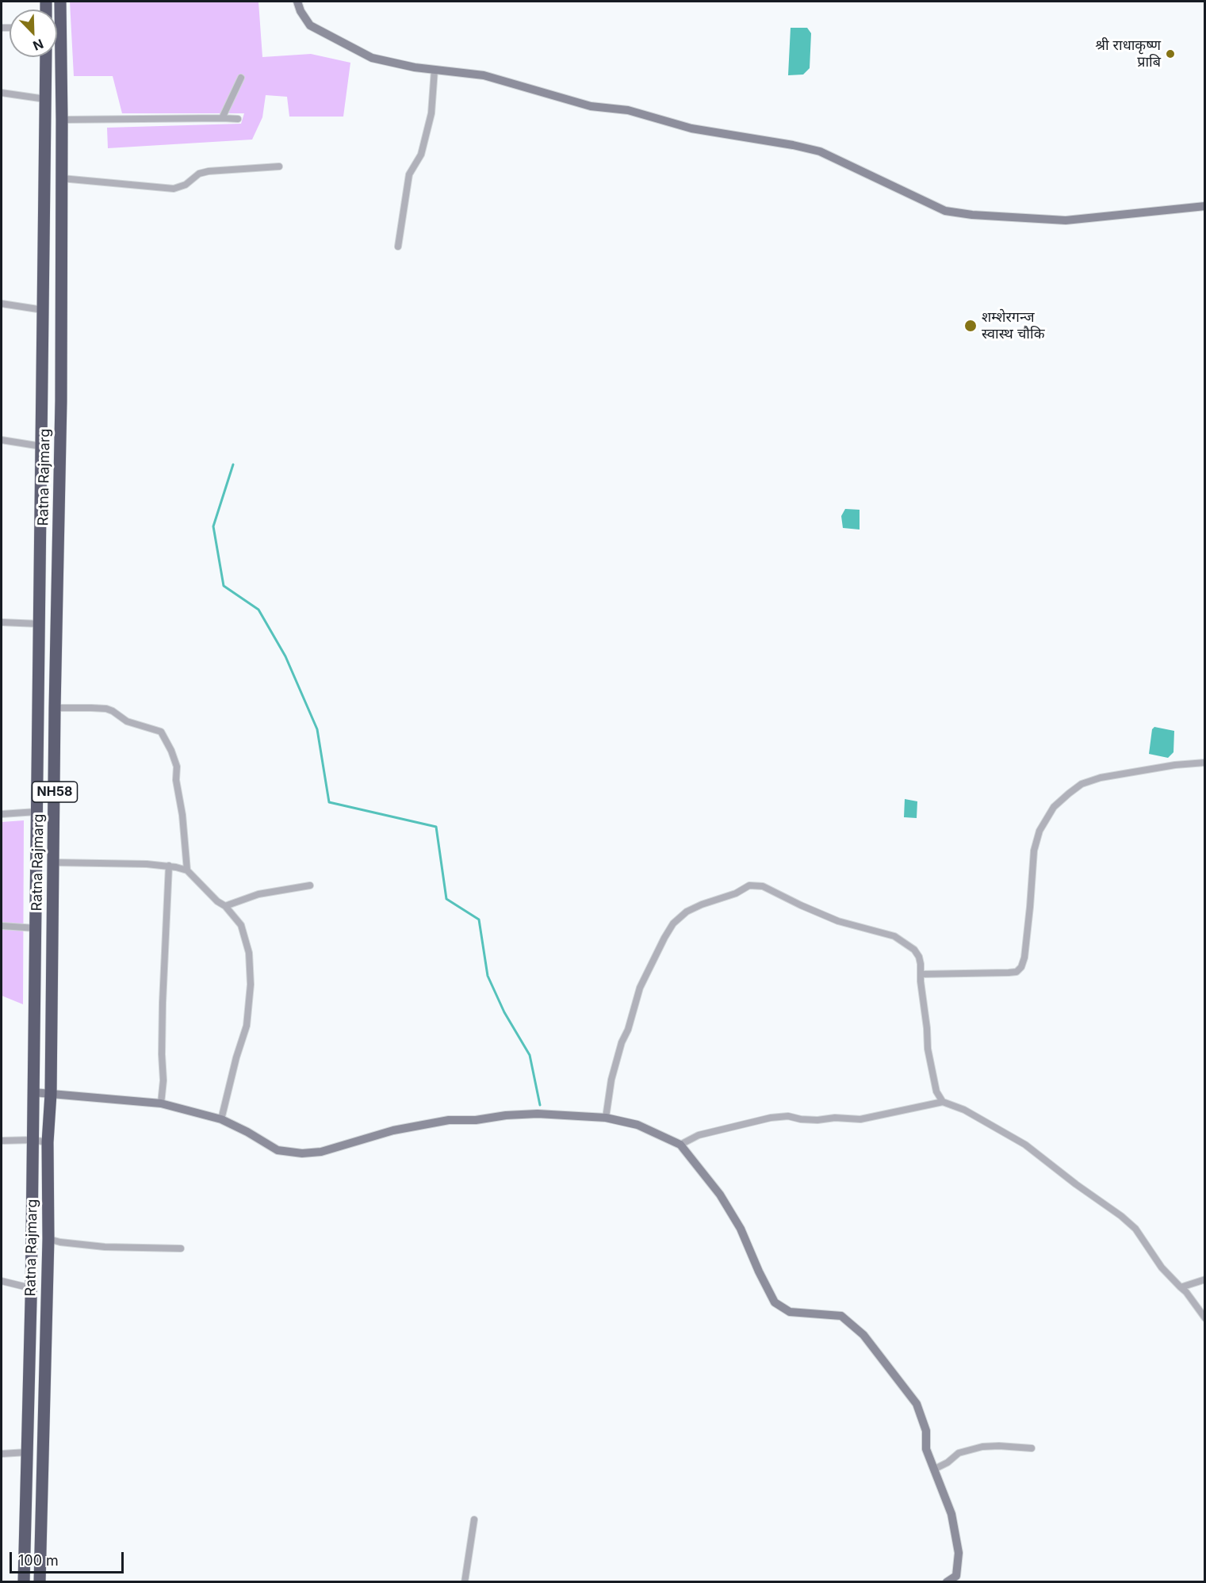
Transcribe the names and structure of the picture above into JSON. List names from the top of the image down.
{
  "streets": {
    "highway": ["Ratna Rajmarg", "NH58"]
  },
  "places": ["श्री राधाकृष्ण प्राबि", "शम्शेरगन्ज स्वास्थ चौकि"],
  "scale_bar": "100 m",
  "north": "bottom right"
}
